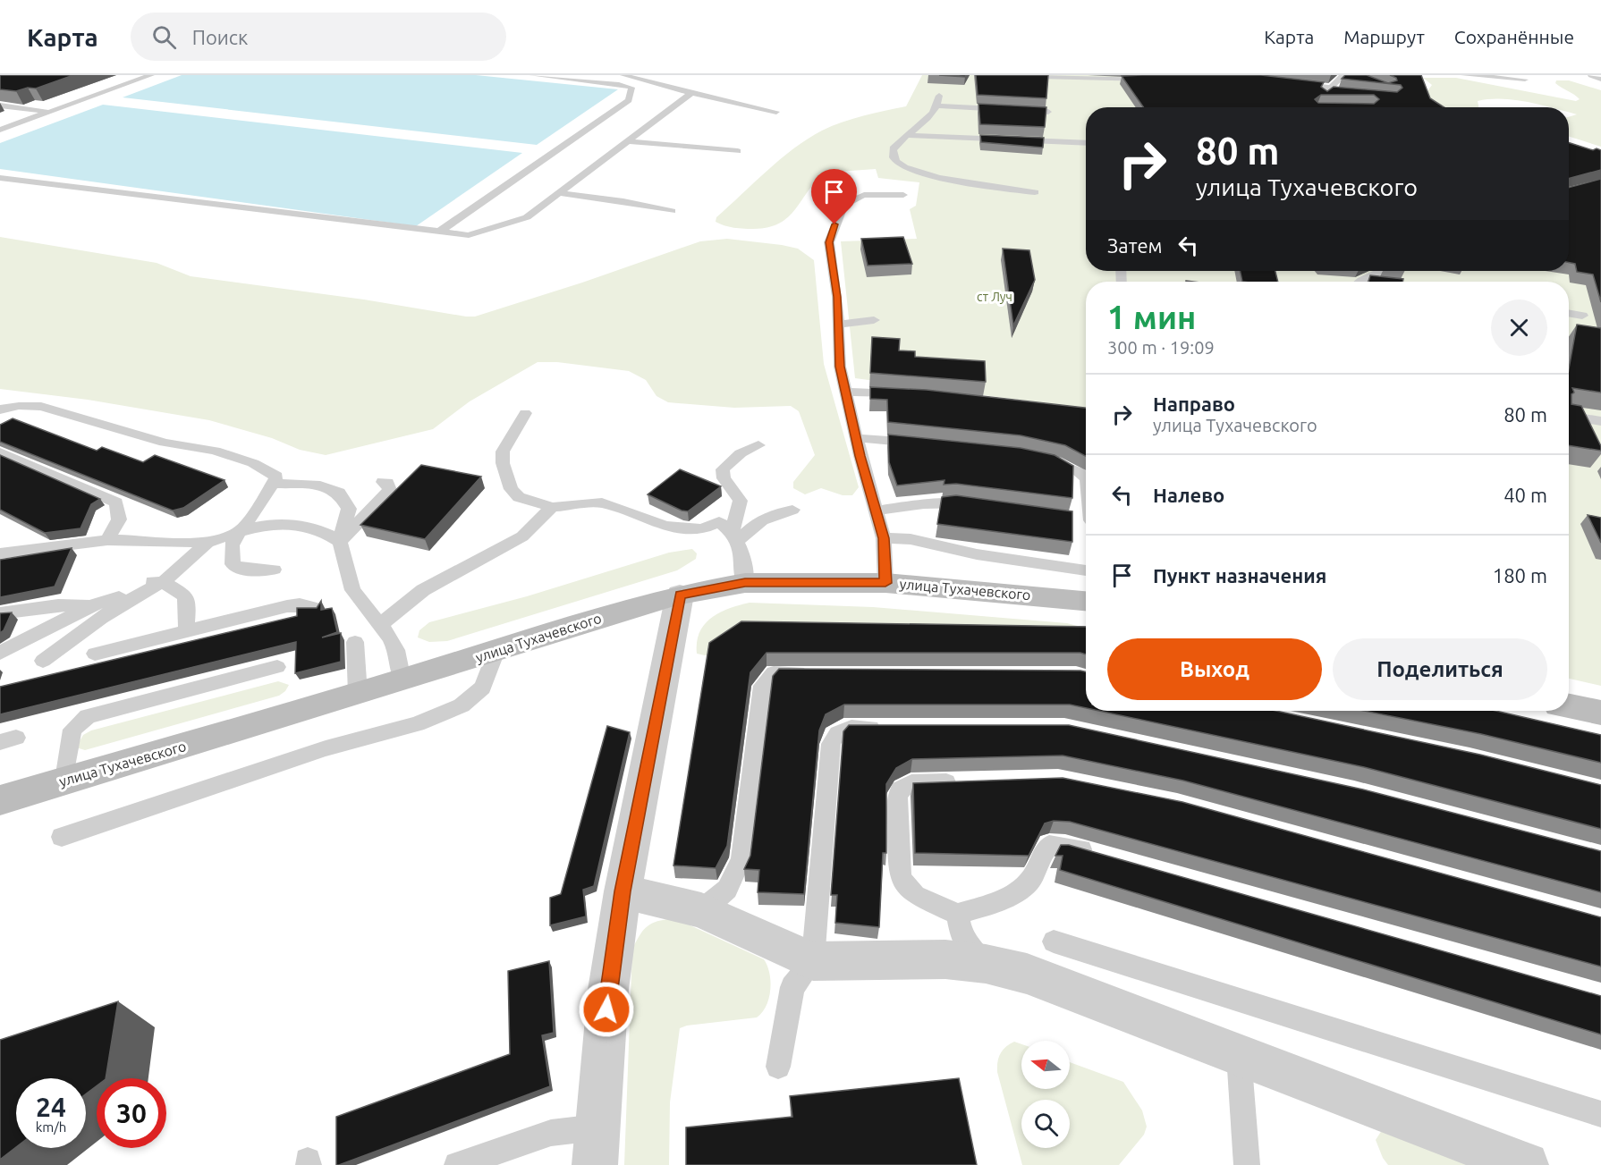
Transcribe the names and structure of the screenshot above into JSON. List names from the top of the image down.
{
  "streets": {
    "street": ["улица Тухачевского"]
  },
  "parks": ["ст Луч"],
  "north": "left",
  "page": {
    "header": "Карта",
    "search": "Поиск",
    "nav": ["Карта", "Маршрут", "Сохранённые"],
    "turn": ["80 m", "улица Тухачевского"],
    "then": "Затем",
    "heading": ["1 мин", "300 m · 19:09"],
    "list": [
      {
        "name": "Направо",
        "note": "улица Тухачевского",
        "value": "80 m"
      },
      {
        "name": "Налево",
        "value": "40 m"
      },
      {
        "name": "Пункт назначения",
        "value": "180 m"
      }
    ],
    "buttons": ["Выход", "Поделиться"],
    "speed": "24 km/h",
    "limit": "30"
  }
}
